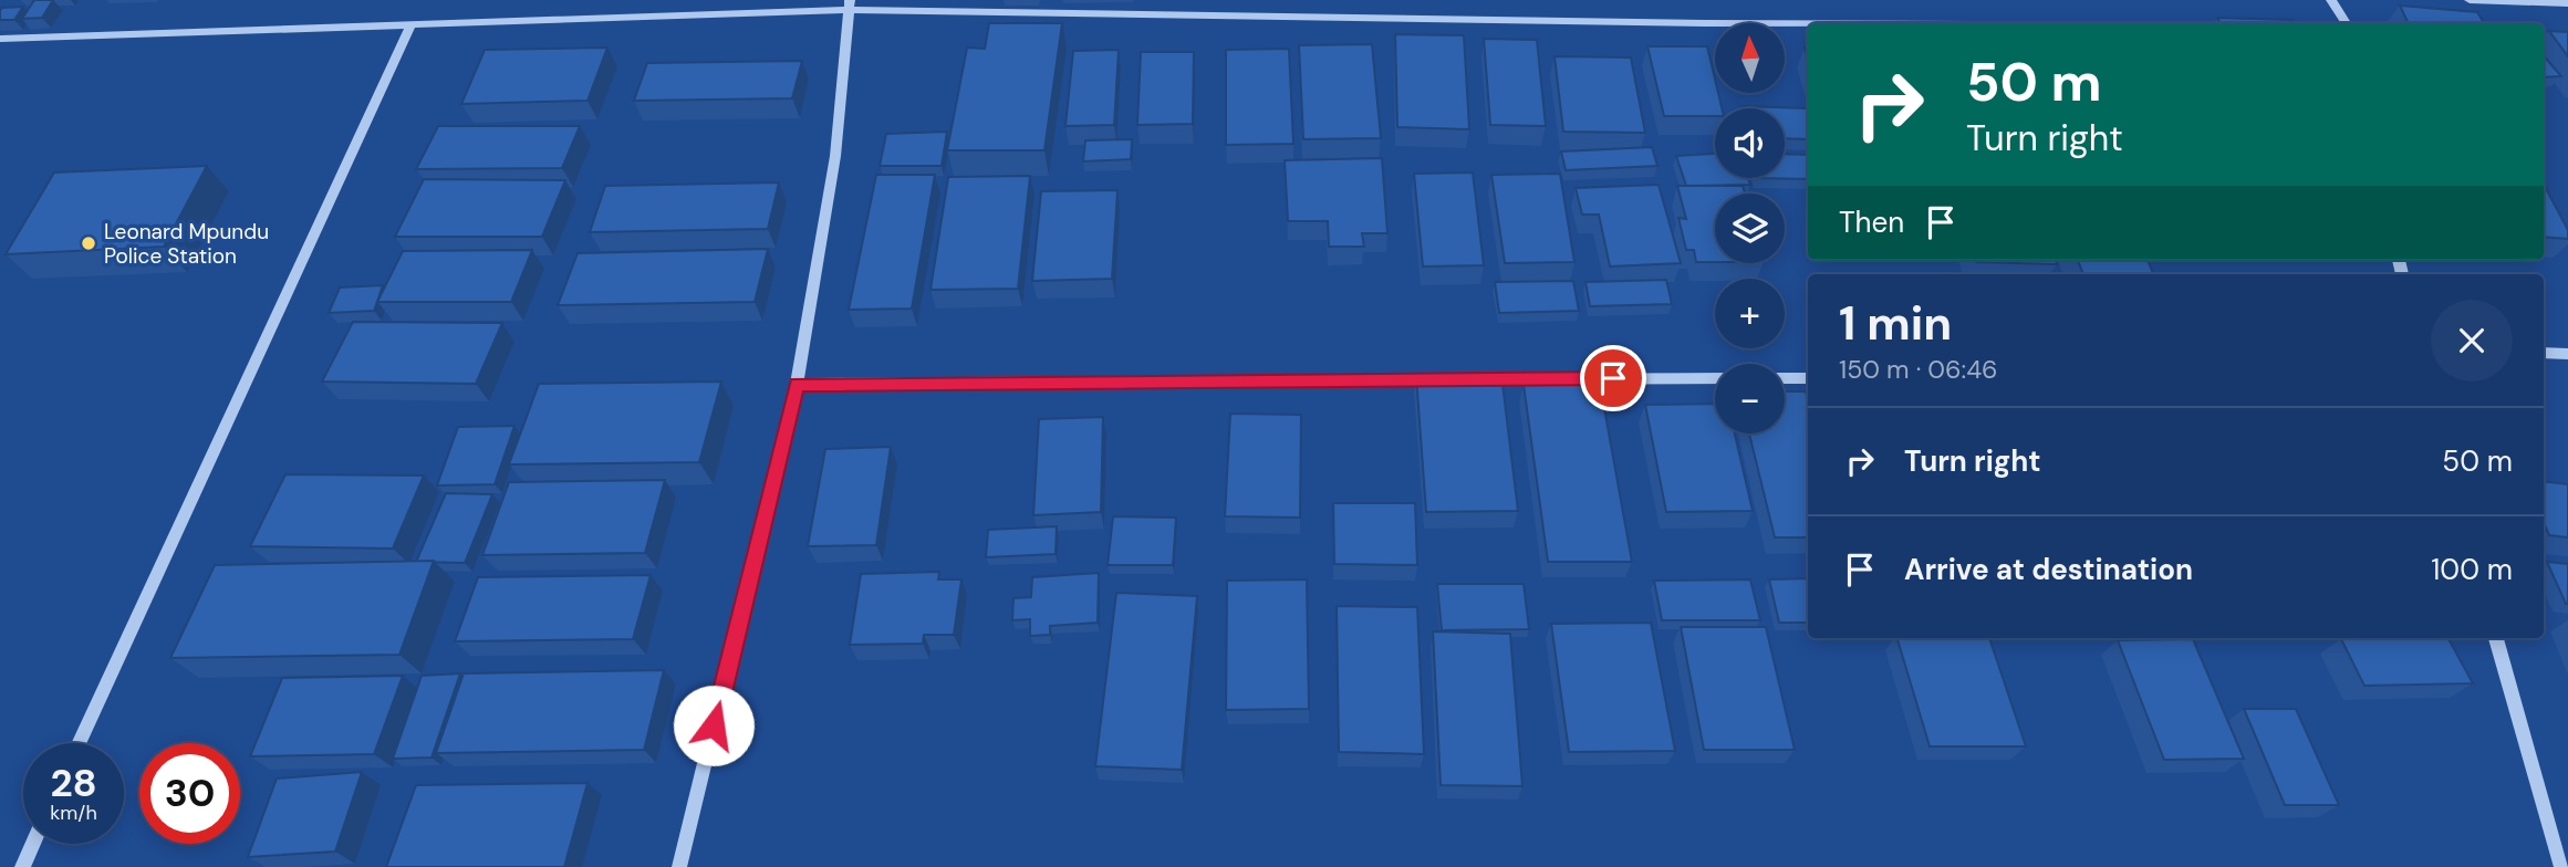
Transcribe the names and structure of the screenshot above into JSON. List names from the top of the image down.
{
  "places": ["Leonard Mpundu Police Station"],
  "north": "top",
  "page": {
    "map_buttons": ["+", "−"],
    "turn": ["50 m", "Turn right"],
    "then": "Then",
    "heading": ["1 min", "150 m · 06:46"],
    "list": [
      {
        "name": "Turn right",
        "value": "50 m"
      },
      {
        "name": "Arrive at destination",
        "value": "100 m"
      }
    ],
    "speed": "28 km/h",
    "limit": "30"
  }
}
